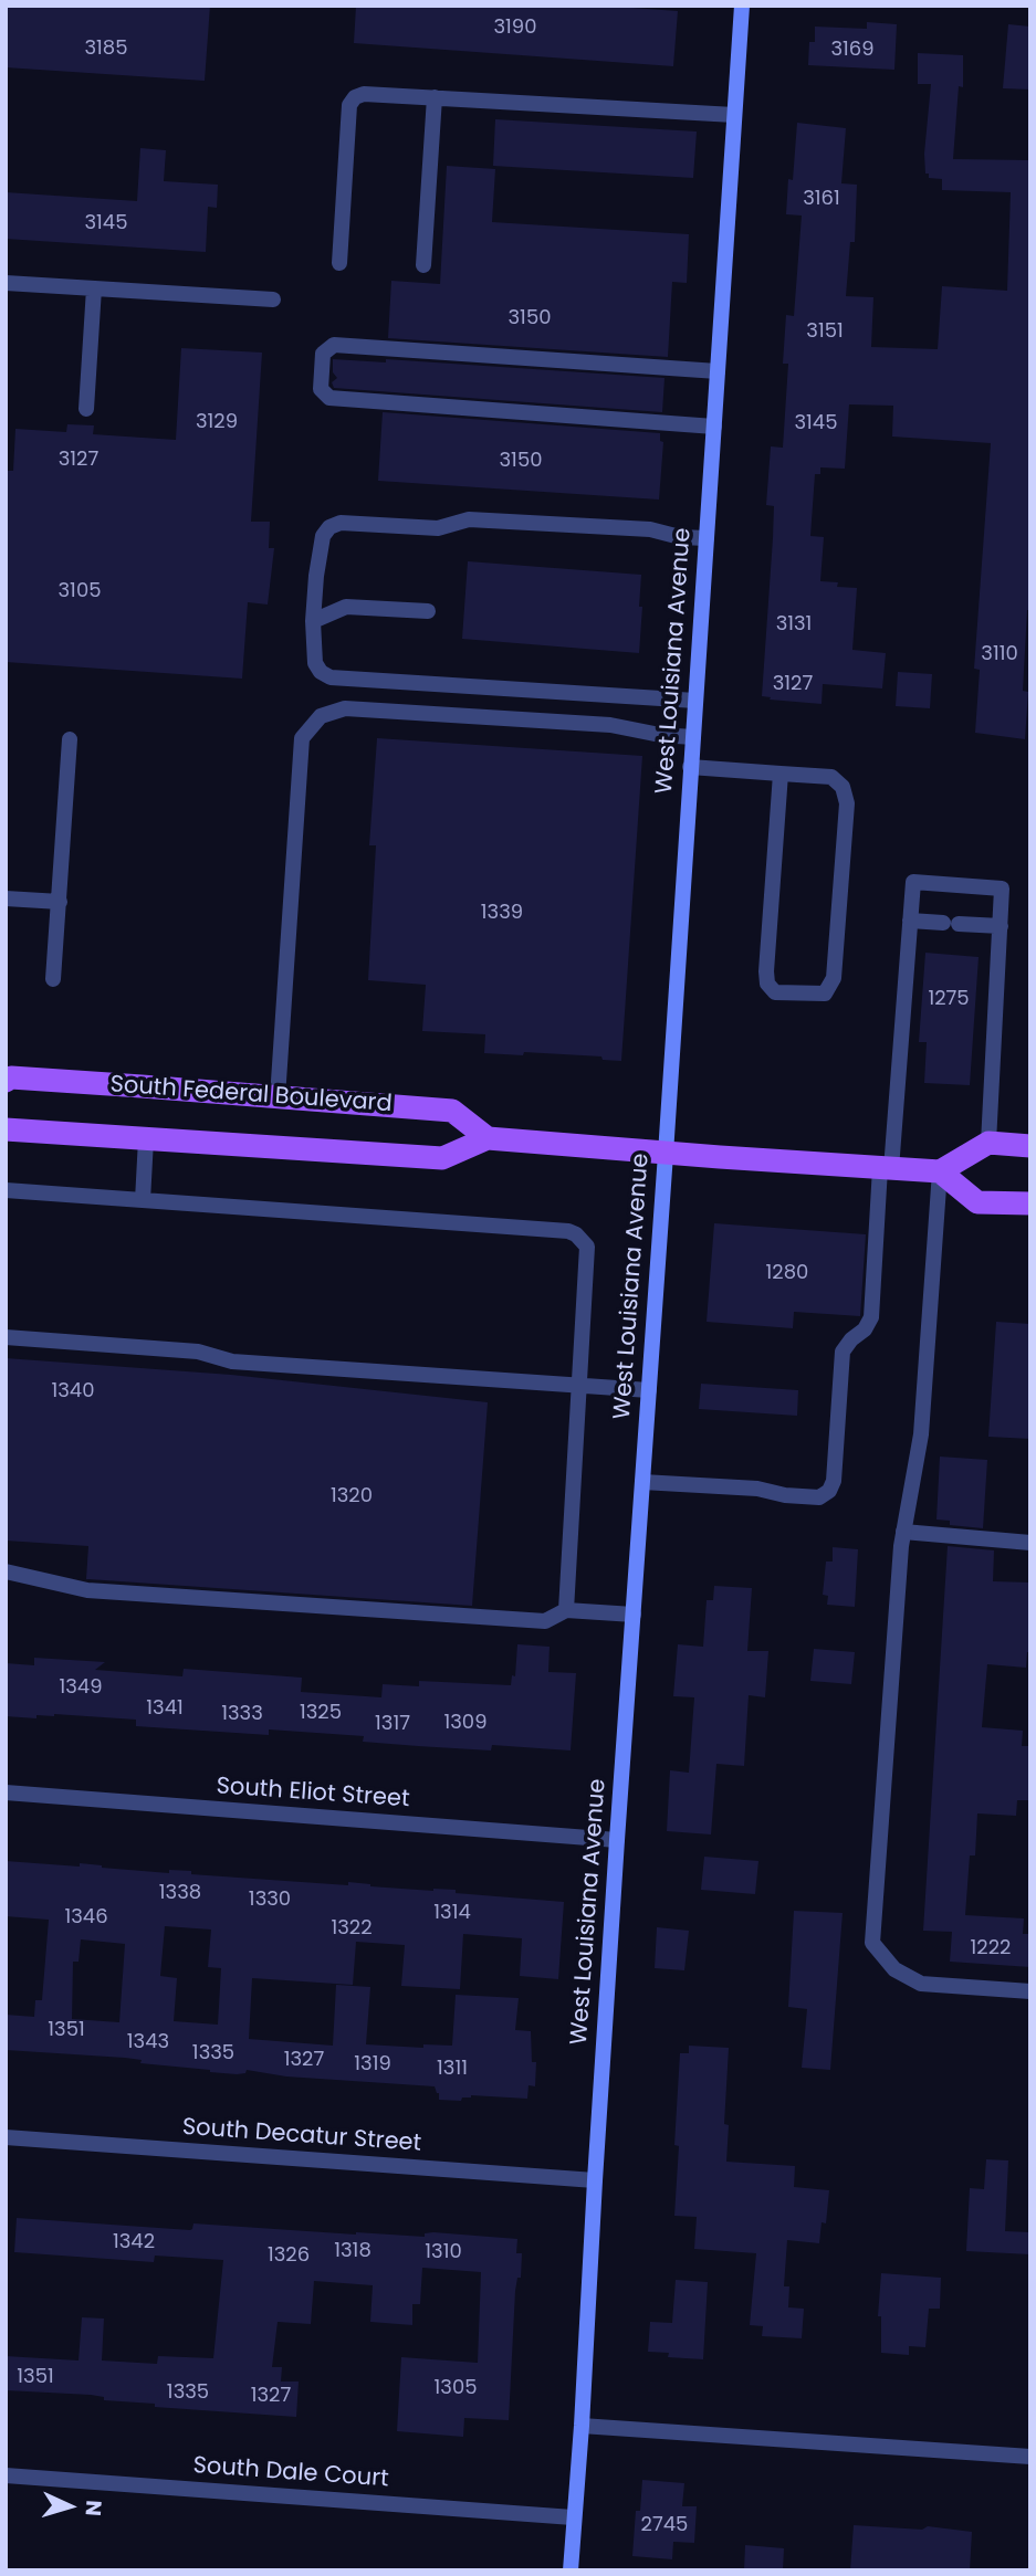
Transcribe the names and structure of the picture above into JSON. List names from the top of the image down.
{
  "streets": {
    "main road": ["South Federal Boulevard"],
    "street": [
      "West Louisiana Avenue",
      "South Eliot Street",
      "South Decatur Street",
      "South Dale Court"
    ]
  },
  "crossings": [
    ["West Louisiana Avenue", "South Eliot Street"],
    ["West Louisiana Avenue", "South Decatur Street"],
    ["West Louisiana Avenue", "South Dale Court"]
  ],
  "house_numbers": [
    "3190",
    "3185",
    "3169",
    "3161",
    "3145",
    "3150",
    "3151",
    "3129",
    "3145",
    "3127",
    "3150",
    "3105",
    "3131",
    "3110",
    "3127",
    "1339",
    "1275",
    "1280",
    "1340",
    "1320",
    "1349",
    "1341",
    "1325",
    "1333",
    "1309",
    "1317",
    "1338",
    "1330",
    "1314",
    "1346",
    "1322",
    "1222",
    "1351",
    "1343",
    "1335",
    "1327",
    "1319",
    "1311",
    "1342",
    "1318",
    "1310",
    "1326",
    "1351",
    "1305",
    "1335",
    "1327",
    "2745"
  ],
  "north": "right"
}
